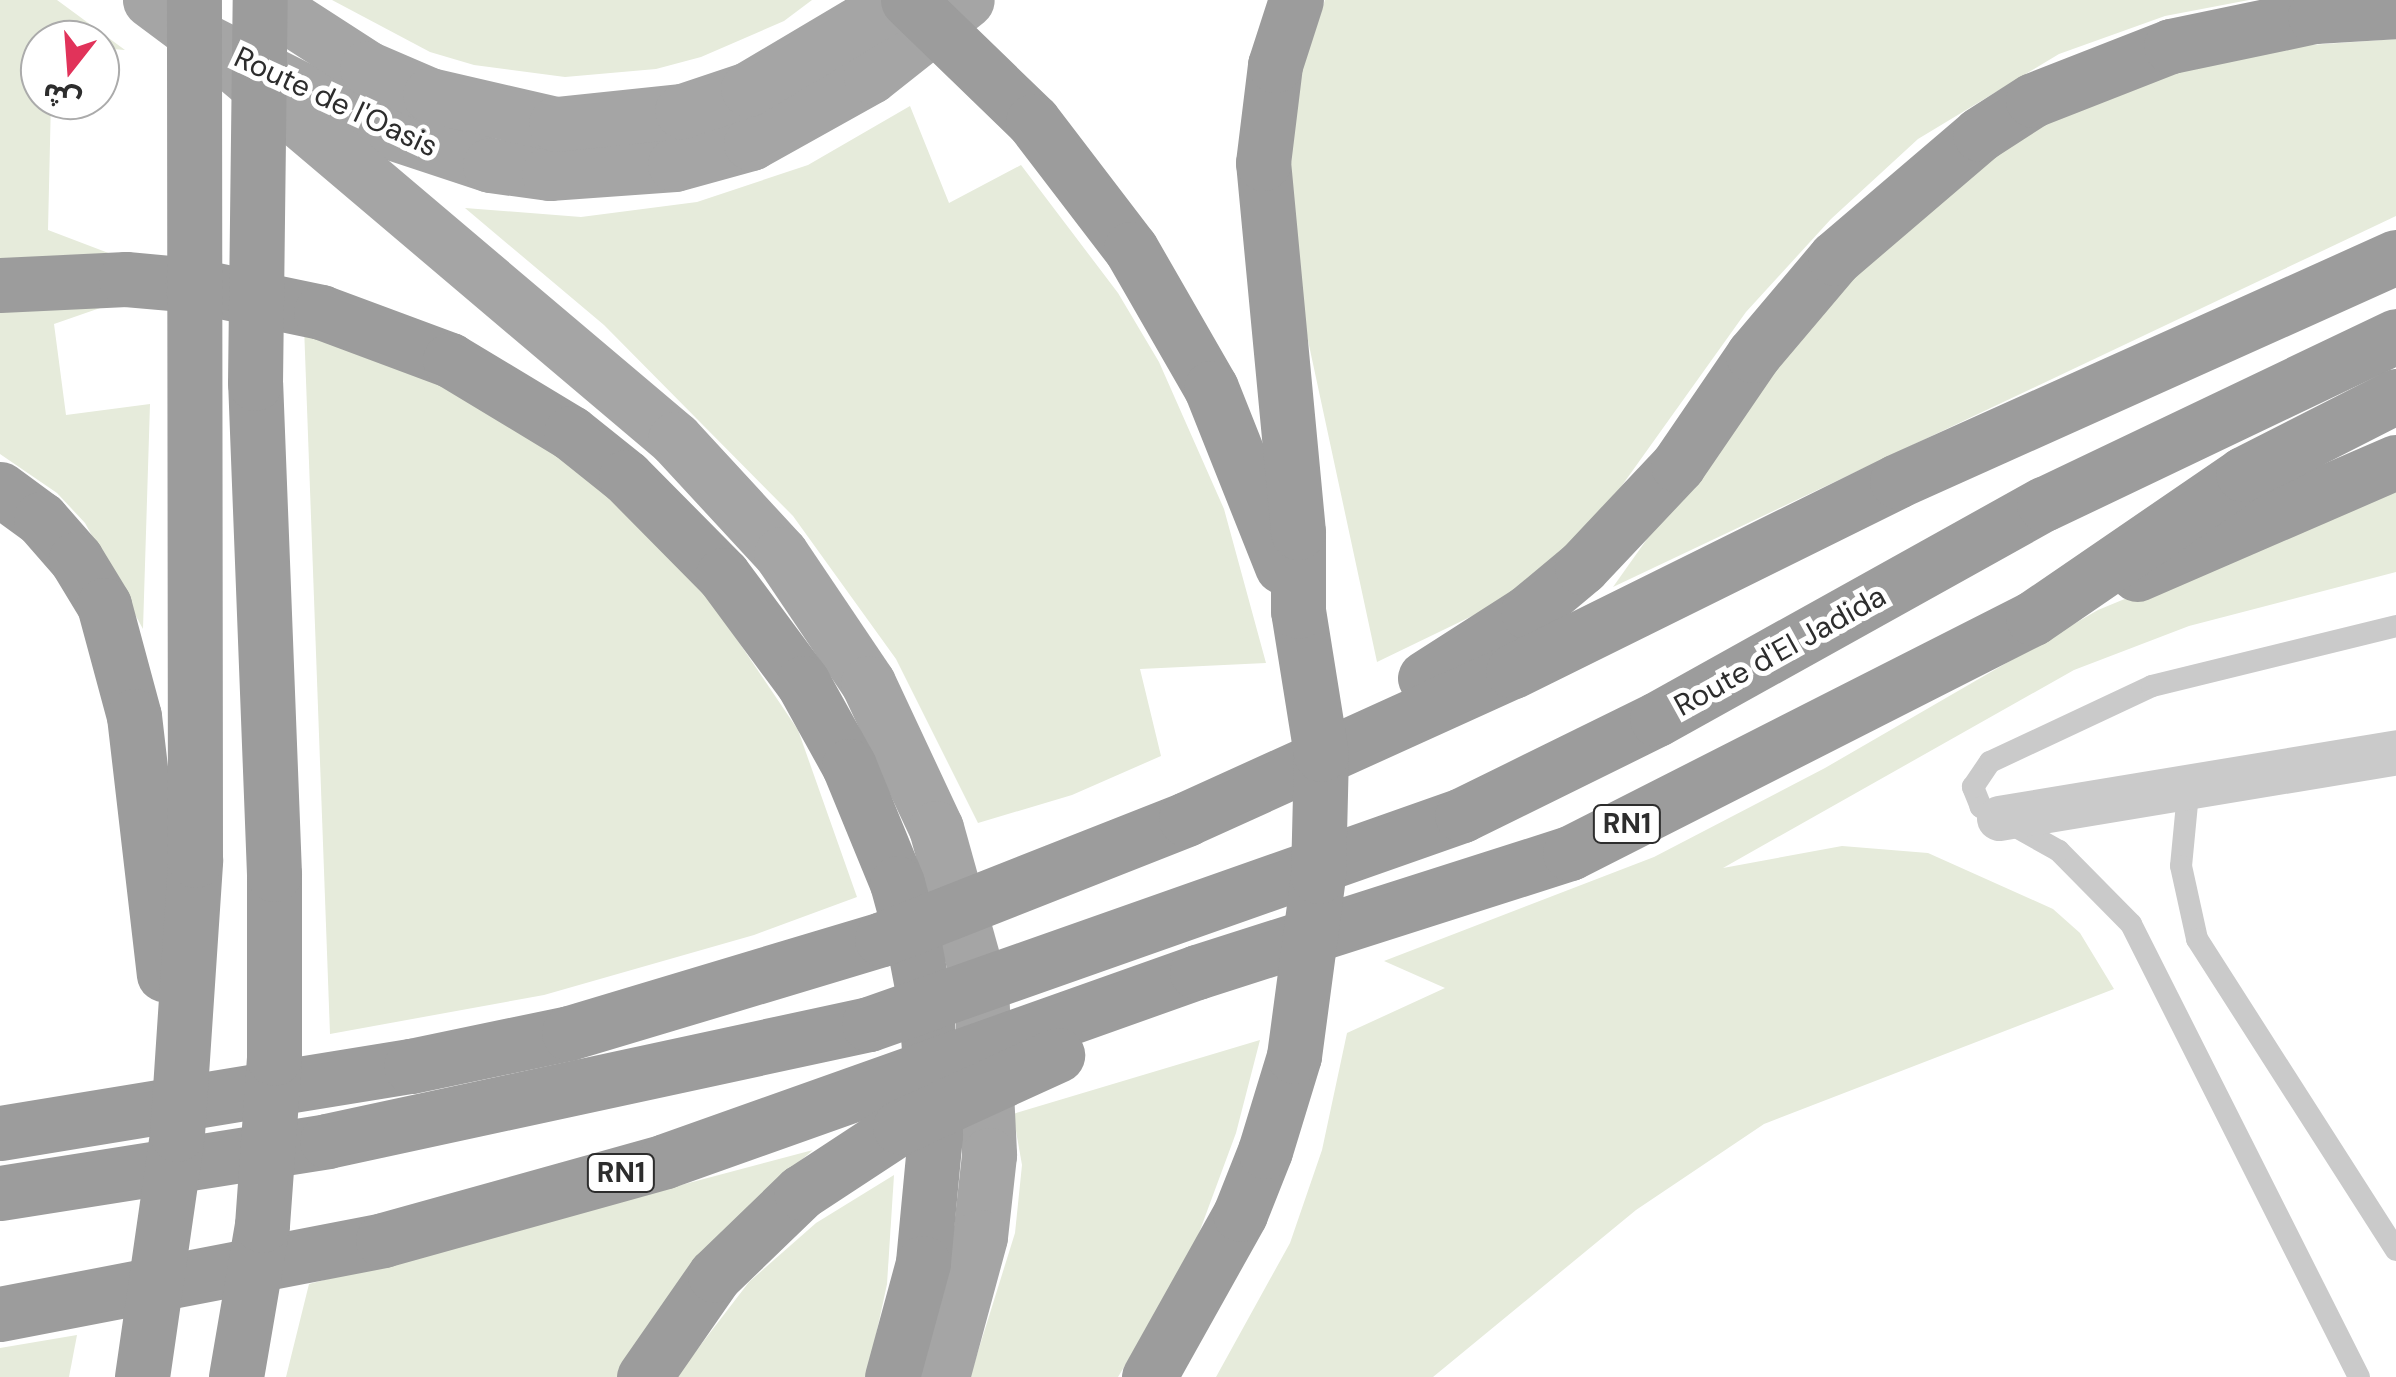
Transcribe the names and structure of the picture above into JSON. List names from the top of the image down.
{
  "streets": {
    "highway": ["Route d'El Jadida", "RN1"],
    "main road": ["Route de l'Oasis"]
  },
  "north": "bottom"
}
